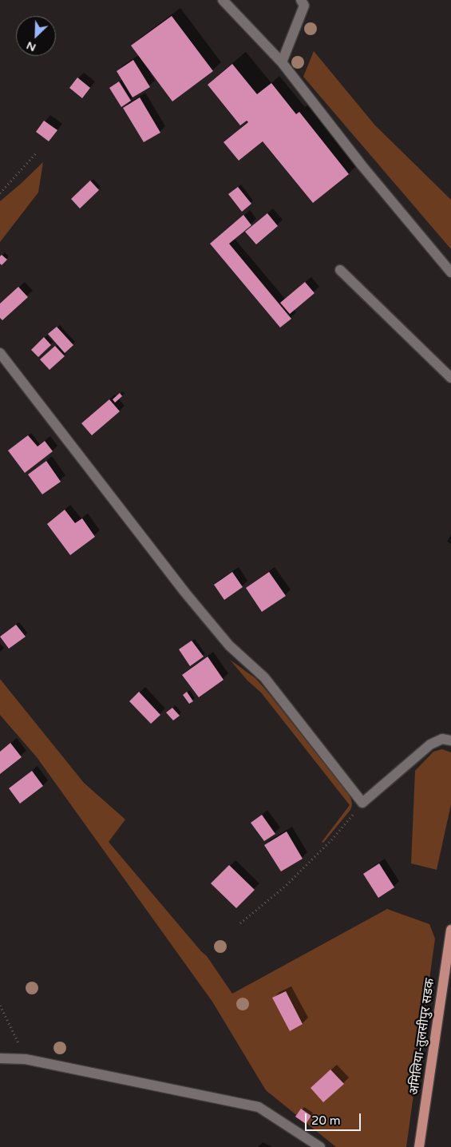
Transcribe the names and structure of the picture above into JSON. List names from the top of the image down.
{
  "streets": {
    "main road": ["अमिलिया-तुलसीपुर सडक"]
  },
  "scale_bar": "20 m",
  "north": "bottom left"
}
